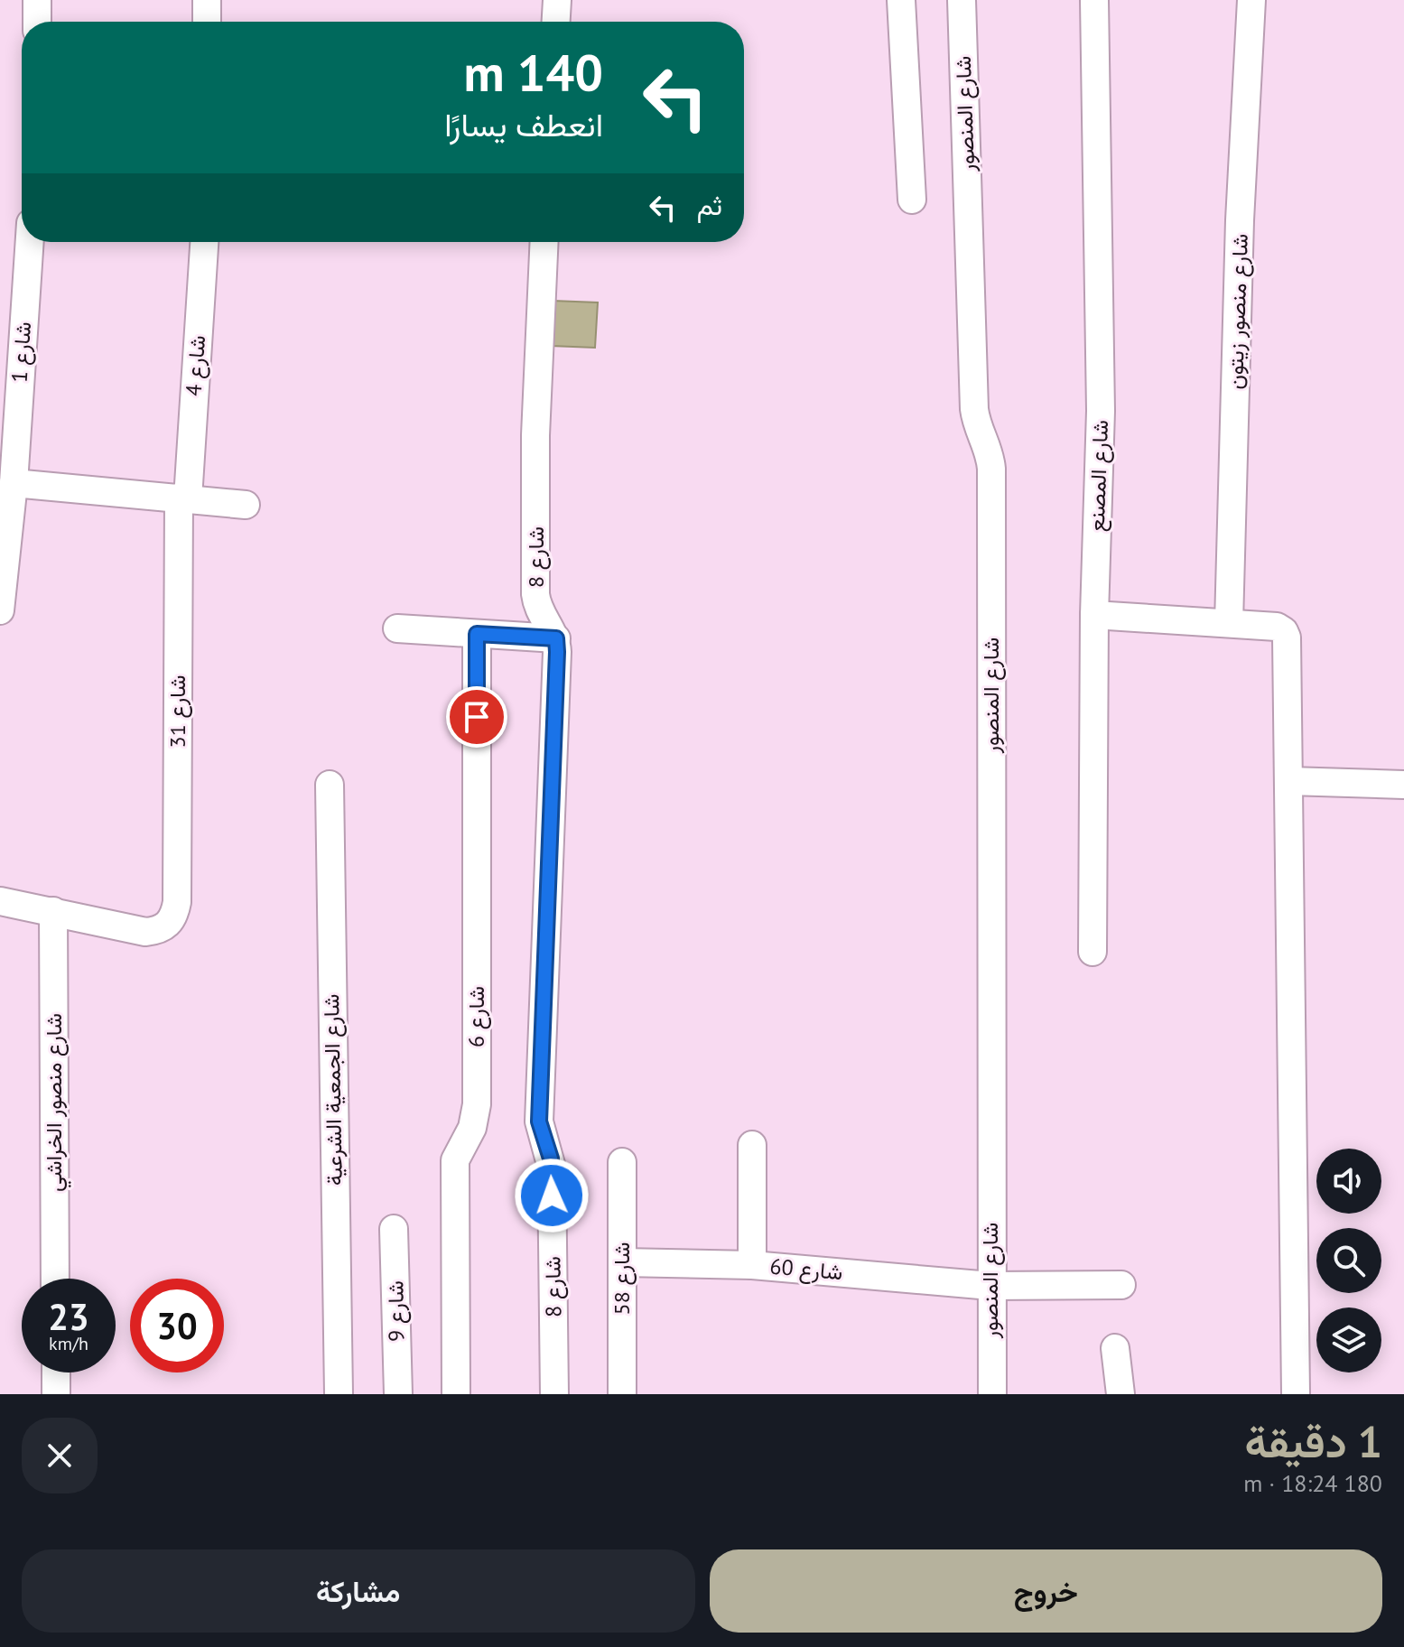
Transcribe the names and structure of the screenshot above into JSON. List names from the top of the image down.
{
  "streets": {
    "street": [
      "شارع المنصور",
      "شارع منصور زيتون",
      "شارع 1",
      "شارع 4",
      "شارع المصنع",
      "شارع 8",
      "شارع 31",
      "شارع 6",
      "شارع الجمعية الشرعية",
      "شارع منصور الخراشي",
      "شارع 60",
      "شارع 58",
      "شارع 9"
    ]
  },
  "crossings": [
    ["شارع المنصور", "شارع 60"],
    ["شارع 4", "شارع 31"],
    ["شارع 31", "شارع منصور الخراشي"],
    ["شارع 60", "شارع 58"]
  ],
  "page": {
    "turn": ["140 m", "انعطف يسارًا"],
    "then": "ثم",
    "speed": "23 km/h",
    "limit": "30",
    "heading": ["1 دقيقة", "180 m · 18:24"],
    "buttons": ["خروج", "مشاركة"]
  }
}
